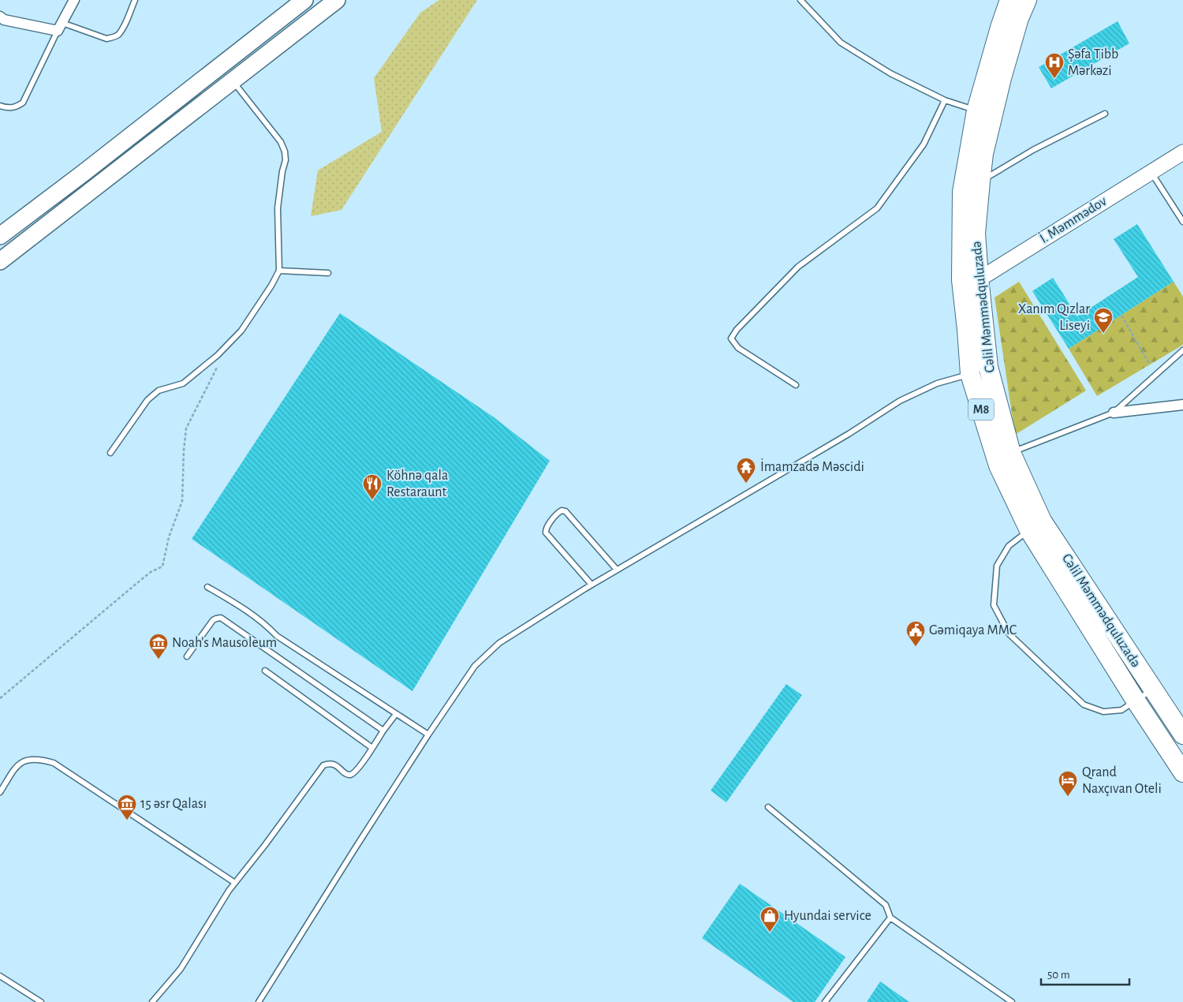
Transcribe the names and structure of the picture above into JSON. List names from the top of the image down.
{
  "streets": {
    "highway": ["Cəlil Məmmədquluzadə", "M8"],
    "main road": ["İ. Məmmədov"]
  },
  "crossings": [
    ["İ. Məmmədov", "Cəlil Məmmədquluzadə"],
    ["İ. Məmmədov", "M8"],
    ["Cəlil Məmmədquluzadə", "M8"]
  ],
  "places": {
    "hospital": ["Şəfa Tibb Mərkəzi"],
    "school or university": ["Xanım Qızlar Liseyi"],
    "temple": ["İmamzadə Məscidi"],
    "restaurant": ["Köhnə qala Restaraunt"],
    "public building": ["Gəmiqaya MMC"],
    "museum": ["Noah’s Mausoleum", "15 əsr Qalası"],
    "hotel": ["Qrand Naxçıvan Oteli"],
    "shop": ["Hyundai service"]
  },
  "scale_bar": "50 m"
}
